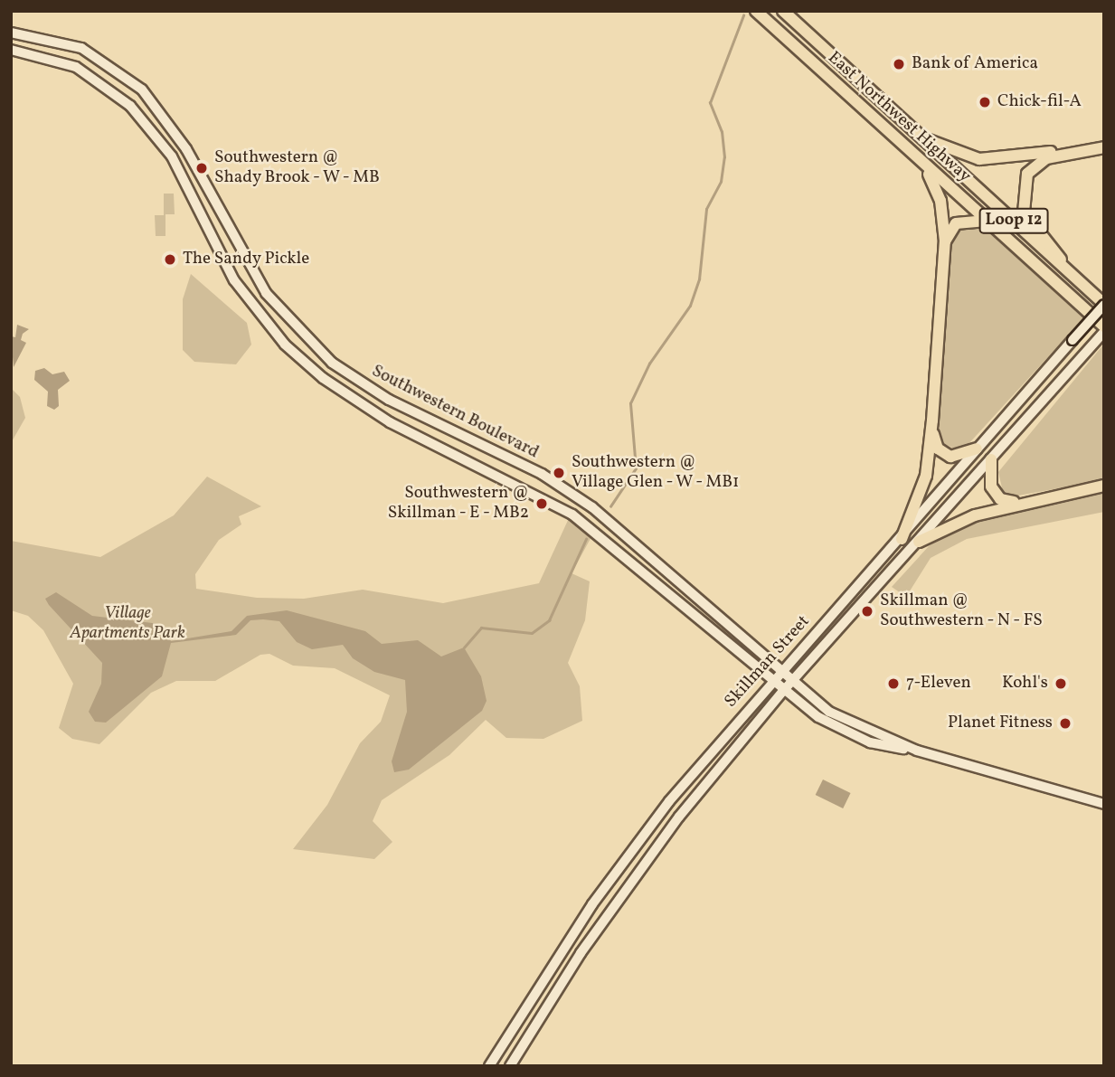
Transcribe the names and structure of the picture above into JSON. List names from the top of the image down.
{
  "streets": {
    "main road": ["East Northwest Highway", "Loop 12", "Skillman Street"],
    "street": ["Southwestern Boulevard"]
  },
  "crossings": [
    ["East Northwest Highway", "Skillman Street"],
    ["Southwestern Boulevard", "Skillman Street"]
  ],
  "parks": ["Village Apartments Park"],
  "places": [
    "Bank of America",
    "Chick-fil-A",
    "Southwestern @ Shady Brook - W - MB",
    "The Sandy Pickle",
    "Southwestern @ Village Glen - W - MB1",
    "Southwestern @ Skillman - E - MB2",
    "Skillman @ Southwestern - N - FS",
    "7-Eleven",
    "Kohl's",
    "Planet Fitness"
  ]
}
